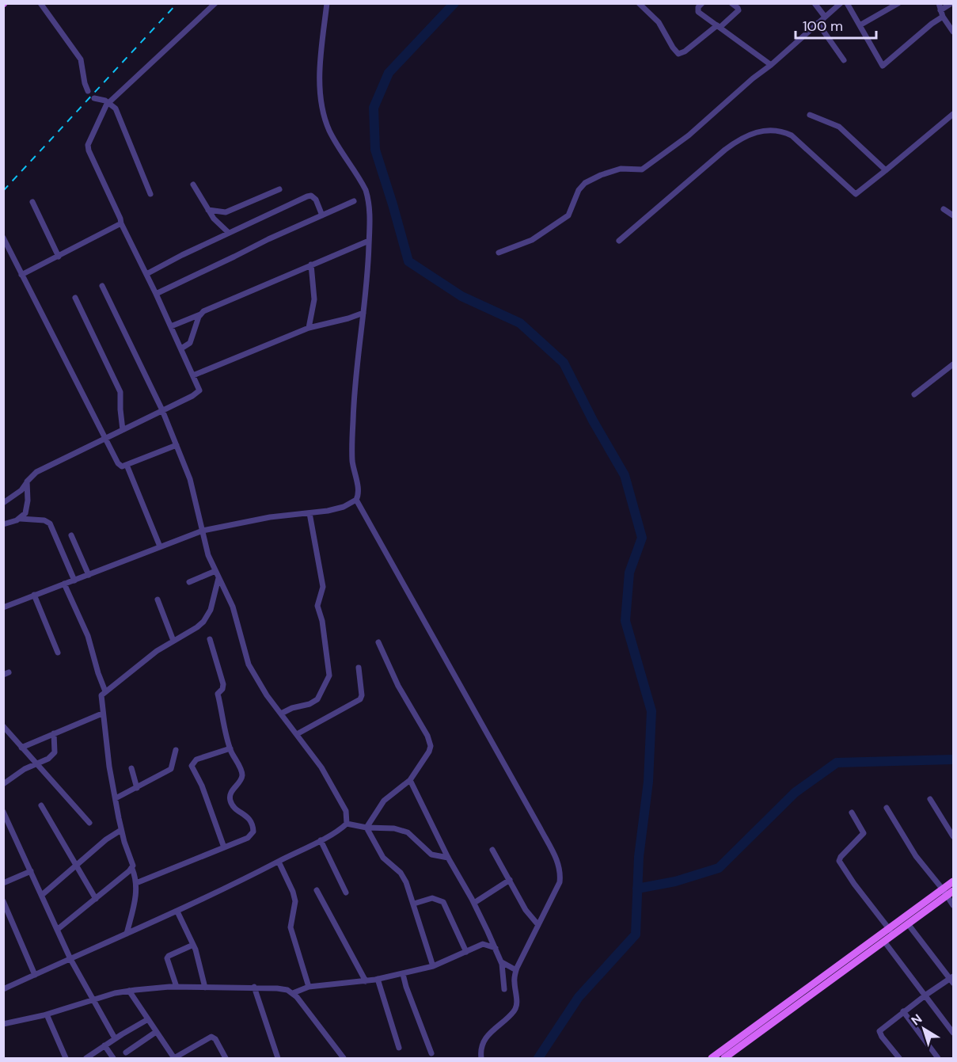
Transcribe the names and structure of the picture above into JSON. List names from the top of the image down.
{
  "scale_bar": "100 m",
  "north": "top left"
}
